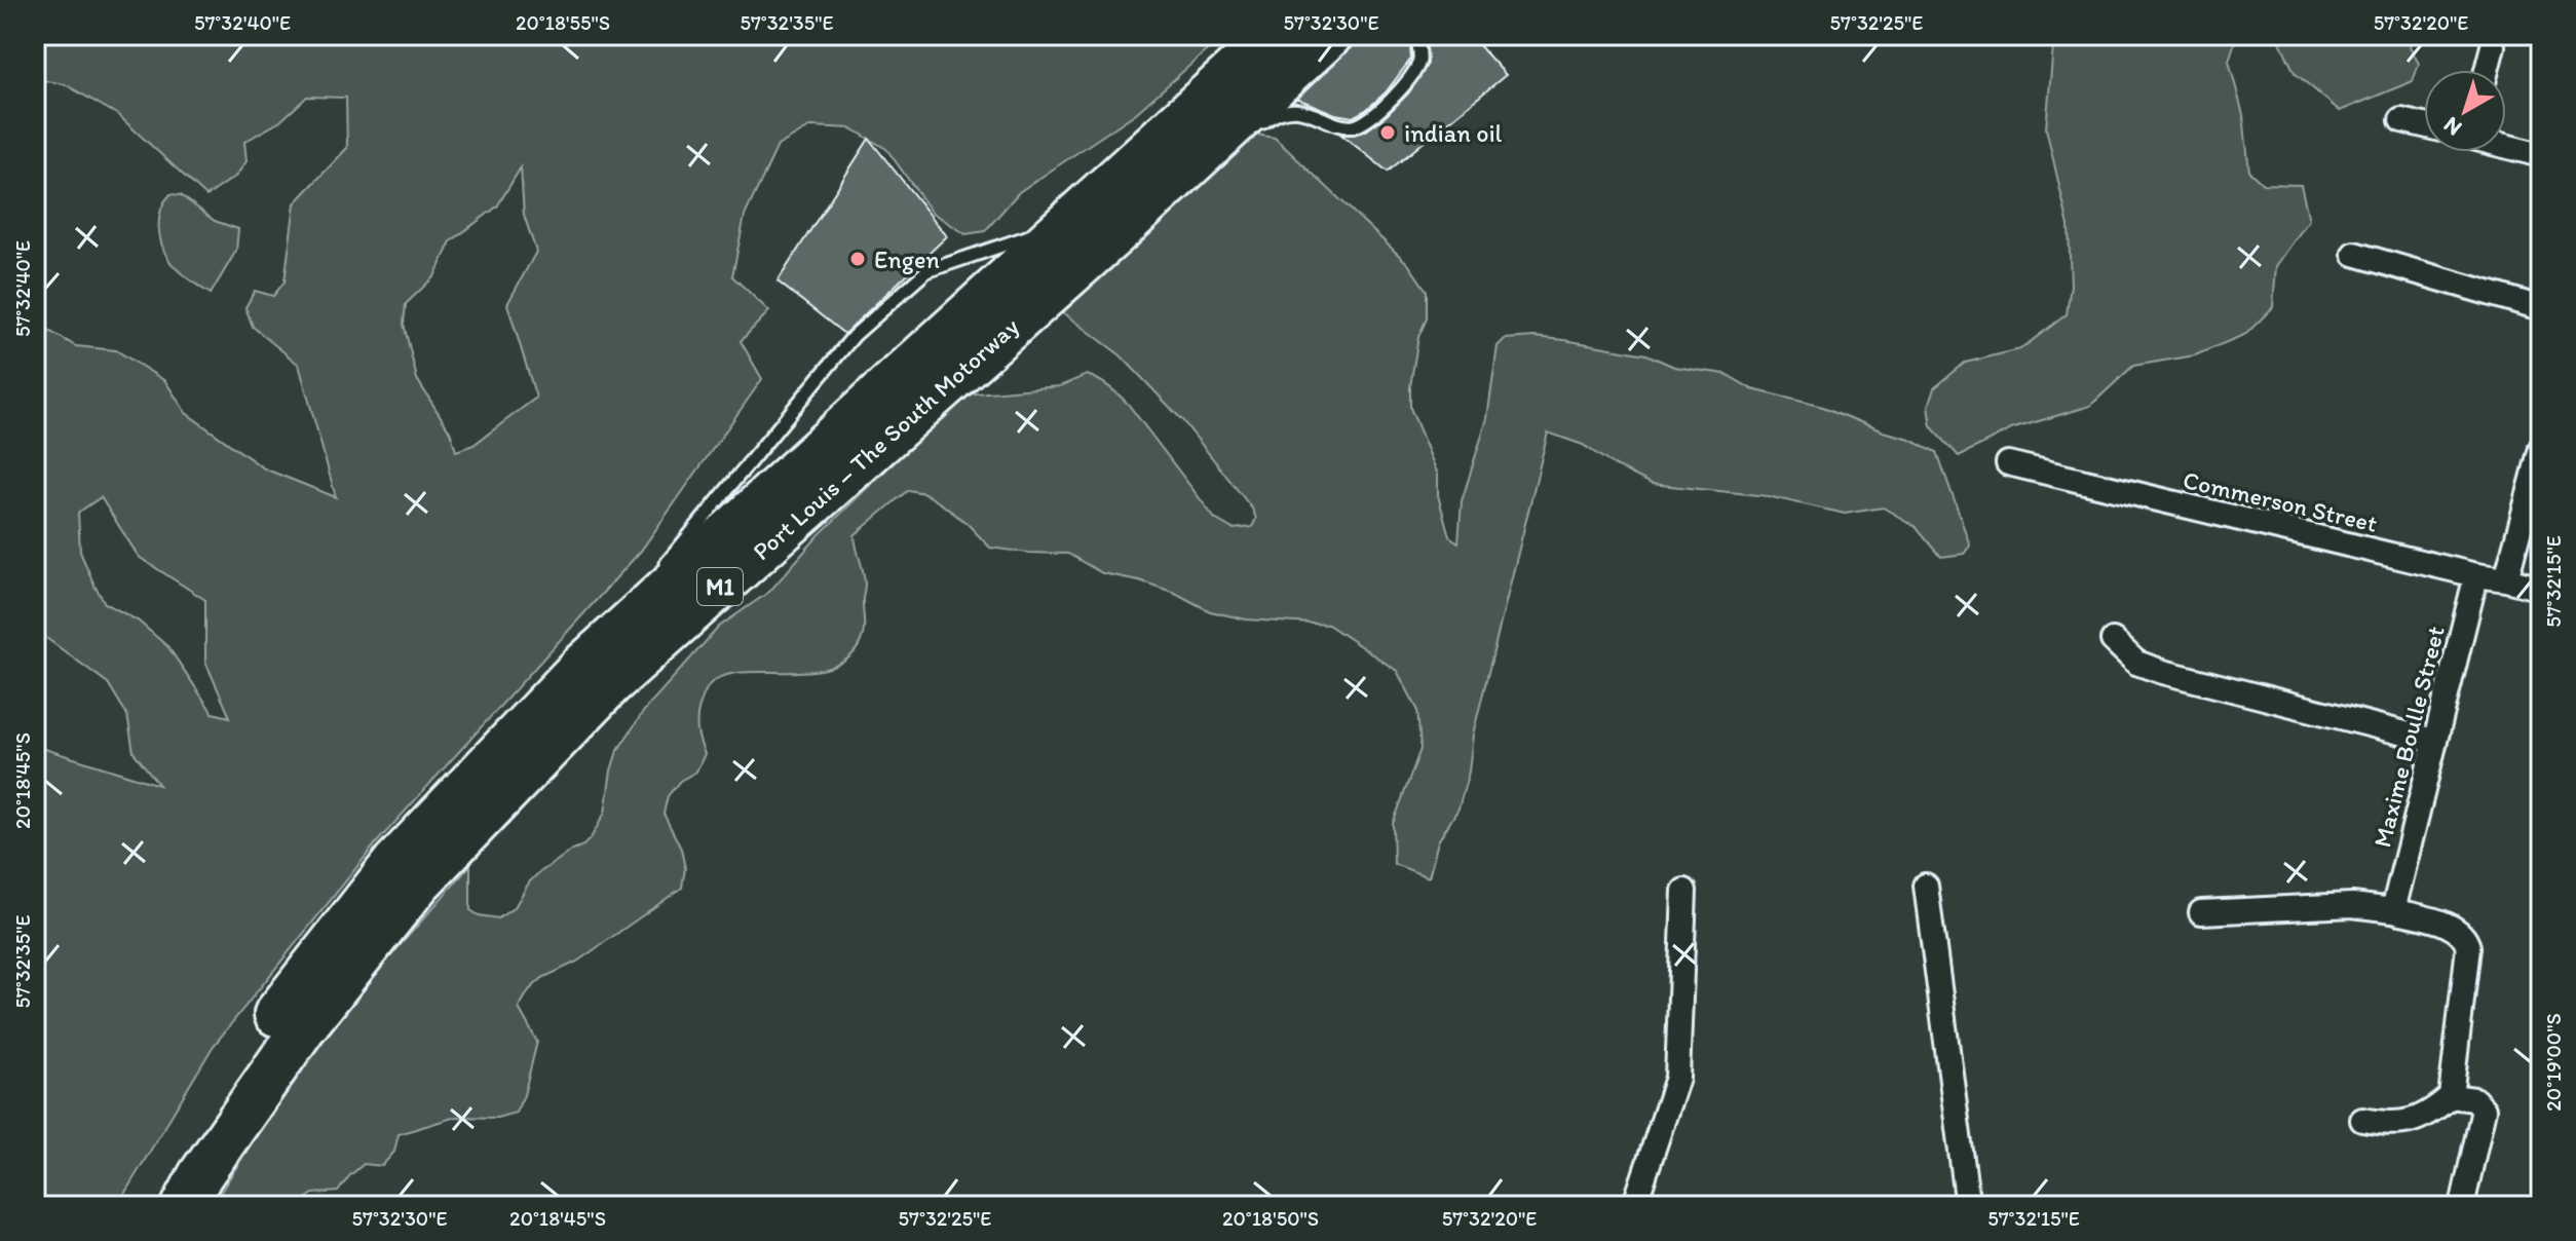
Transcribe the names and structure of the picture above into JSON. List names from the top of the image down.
{
  "streets": {
    "highway": ["Port Louis – The South Motorway", "M1"],
    "street": ["Commerson Street", "Maxime Boulle Street"]
  },
  "crossings": [
    ["Commerson Street", "Maxime Boulle Street"]
  ],
  "places": ["indian oil", "Engen"],
  "north": "bottom left",
  "coordinates": [
    "57°32'40\"E",
    "20°18'55\"S",
    "57°32'35\"E",
    "57°32'30\"E",
    "57°32'25\"E",
    "57°32'20\"E",
    "57°32'15\"E",
    "20°18'45\"S",
    "20°19'00\"S",
    "20°18'50\"S"
  ]
}
